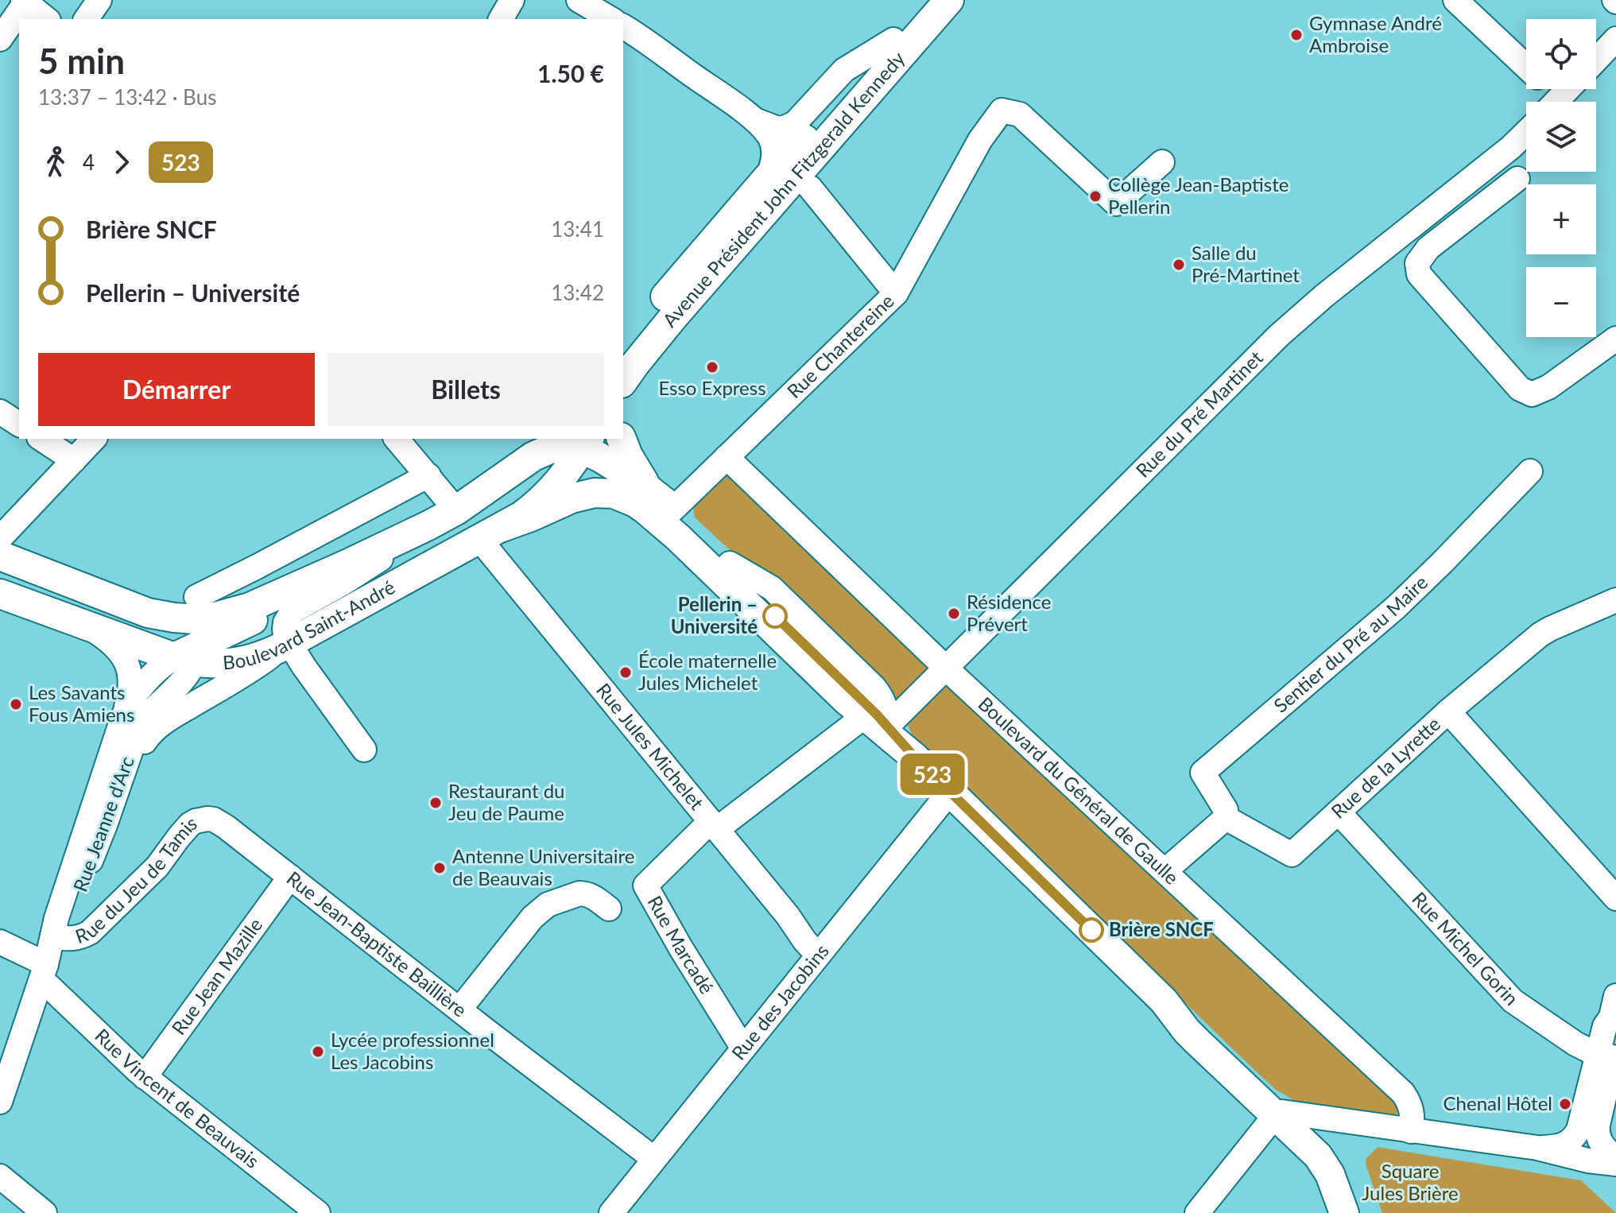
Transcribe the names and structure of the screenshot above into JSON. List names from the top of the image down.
{
  "streets": {
    "main road": ["Avenue Président John Fitzgerald Kennedy", "Boulevard Saint-André"],
    "street": [
      "Rue Chantereine",
      "Rue du Pré Martinet",
      "Sentier du Pré au Maire",
      "Rue Jules Michelet",
      "Rue de la Lyrette",
      "Boulevard du Général de Gaulle",
      "Rue Jeanne d'Arc",
      "Rue du Jeu de Tamis",
      "Rue Jean-Baptiste Baillière",
      "Rue Marcadé",
      "Rue Michel Gorin",
      "Rue Jean Mazille",
      "Rue des Jacobins",
      "Rue Vincent de Beauvais"
    ]
  },
  "crossings": [
    ["Rue Chantereine", "Boulevard du Général de Gaulle"],
    ["Rue du Pré Martinet", "Boulevard du Général de Gaulle"],
    ["Rue du Pré Martinet", "Rue Marcadé"],
    ["Boulevard Saint-André", "Rue Jules Michelet"],
    ["Boulevard Saint-André", "Rue Jeanne d'Arc"],
    ["Sentier du Pré au Maire", "Rue de la Lyrette"],
    ["Rue Jules Michelet", "Rue Marcadé"],
    ["Rue Jules Michelet", "Rue des Jacobins"],
    ["Rue de la Lyrette", "Rue Michel Gorin"],
    ["Rue Jeanne d'Arc", "Rue du Jeu de Tamis"],
    ["Rue Jeanne d'Arc", "Rue Vincent de Beauvais"],
    ["Rue du Jeu de Tamis", "Rue Jean-Baptiste Baillière"],
    ["Rue Jean-Baptiste Baillière", "Rue Jean Mazille"],
    ["Rue Jean-Baptiste Baillière", "Rue des Jacobins"],
    ["Rue Marcadé", "Rue des Jacobins"],
    ["Rue Jean Mazille", "Rue Vincent de Beauvais"]
  ],
  "parks": ["Square Jules Brière"],
  "places": [
    "Gymnase André Ambroise",
    "Collège Jean-Baptiste Pellerin",
    "Salle du Pré-Martinet",
    "Esso Express",
    "Résidence Prévert",
    "Pellerin – Université",
    "École maternelle Jules Michelet",
    "Les Savants Fous Amiens",
    "Restaurant du Jeu de Paume",
    "Antenne Universitaire de Beauvais",
    "Brière SNCF",
    "Lycée professionnel Les Jacobins",
    "Chenal Hôtel"
  ],
  "lines": ["bus line 523"],
  "page": {
    "on_map": "523",
    "map_buttons": ["+", "−"],
    "heading": ["5 min", "13:37 – 13:42 · Bus", "1.50 €"],
    "legs": ["4", "523"],
    "list": [
      {
        "name": "Brière SNCF",
        "value": "13:41"
      },
      {
        "name": "Pellerin – Université",
        "value": "13:42"
      }
    ],
    "buttons": ["Démarrer", "Billets"]
  }
}
